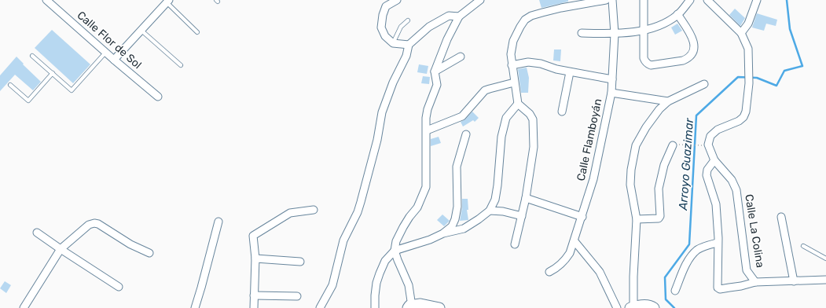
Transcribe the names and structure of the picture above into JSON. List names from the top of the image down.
{
  "streets": {
    "street": ["Calle Flor de Sol", "Calle Flamboyán", "Calle La Colina"]
  },
  "water": ["Arroyo Guazimar"]
}
